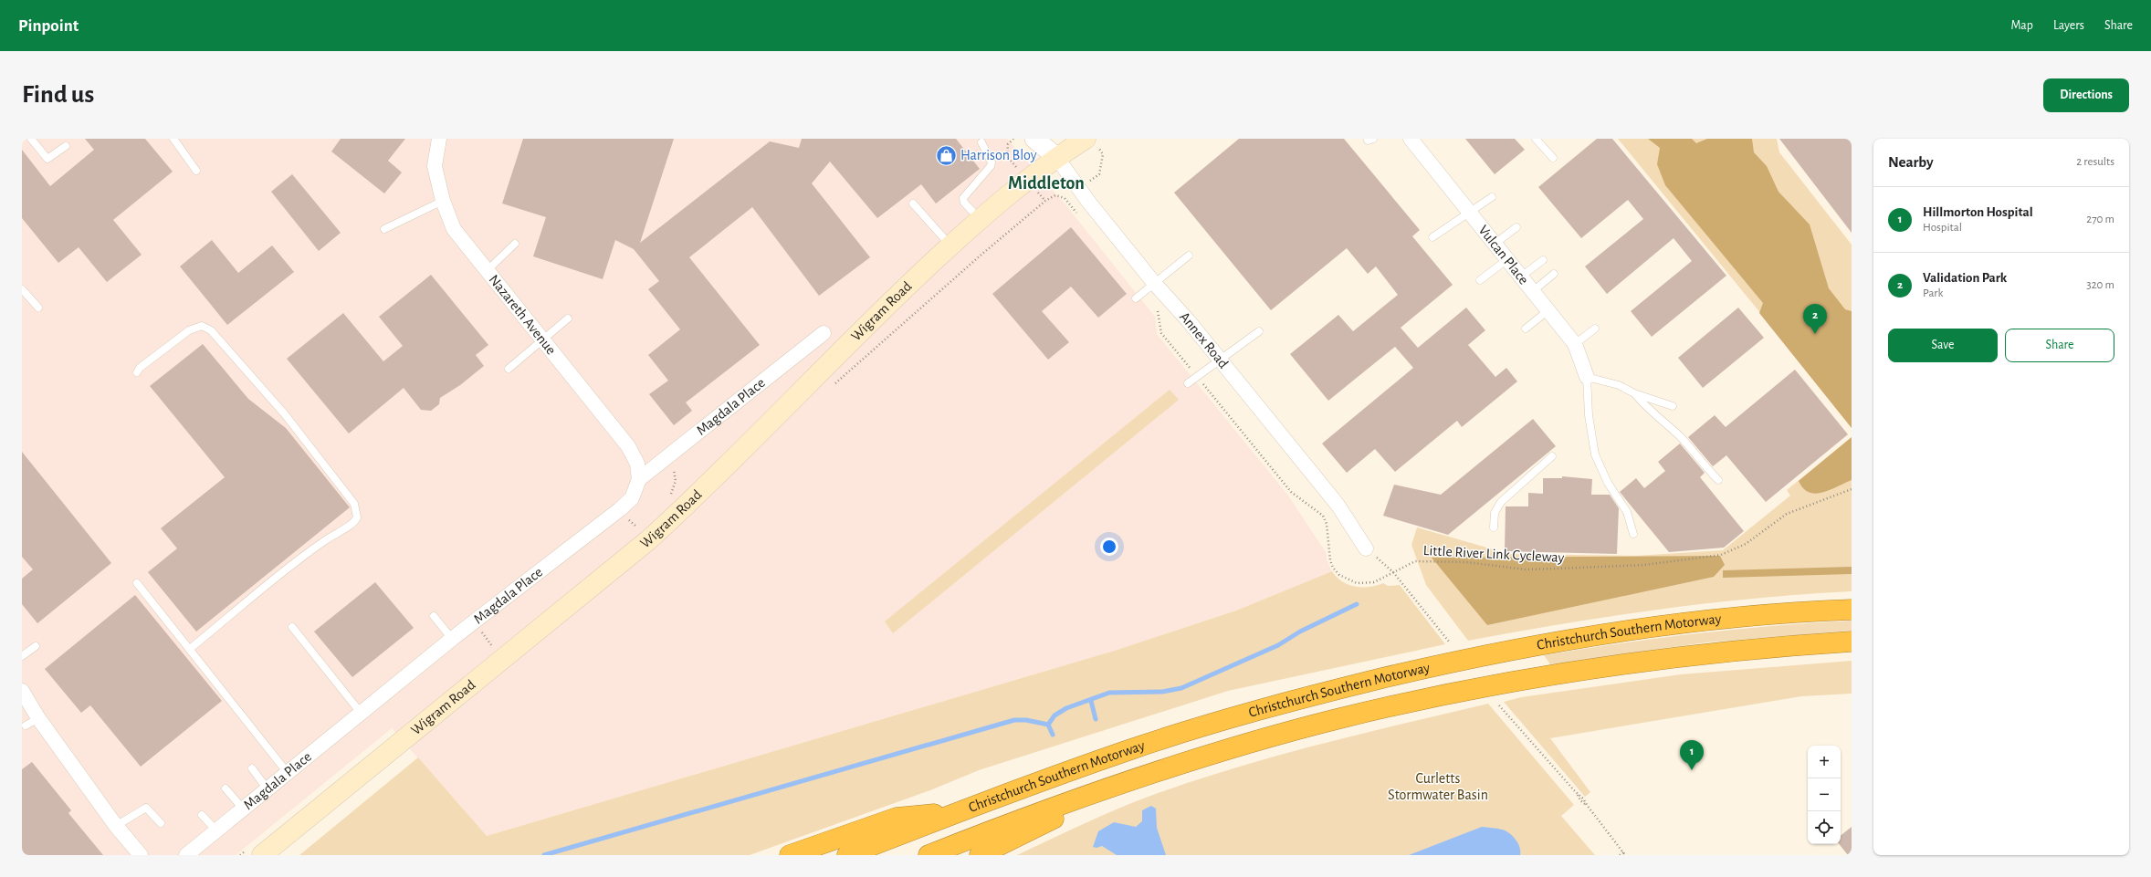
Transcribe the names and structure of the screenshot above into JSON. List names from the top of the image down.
{
  "streets": {
    "highway": ["Christchurch Southern Motorway"],
    "main road": ["Wigram Road"],
    "street": [
      "Vulcan Place",
      "Nazareth Avenue",
      "Annex Road",
      "Magdala Place"
    ],
    "path": ["Little River Link Cycleway"]
  },
  "crossings": [
    ["Wigram Road", "Annex Road"],
    ["Nazareth Avenue", "Magdala Place"]
  ],
  "districts": ["Middleton"],
  "parks": ["Curletts Stormwater Basin"],
  "places": {
    "shop": ["Harrison Bloy"]
  },
  "page": {
    "header": "Pinpoint",
    "nav": ["Map", "Layers", "Share"],
    "buttons": [
      "Directions",
      ["Save", "Share"]
    ],
    "title": "Find us",
    "heading": ["Nearby", "2 results"],
    "list": [
      {
        "mark": "1",
        "name": "Hillmorton Hospital",
        "note": "Hospital",
        "value": "270 m"
      },
      {
        "mark": "2",
        "name": "Validation Park",
        "note": "Park",
        "value": "320 m"
      }
    ],
    "pins": ["2", "1"],
    "map_buttons": ["+", "−"]
  }
}
